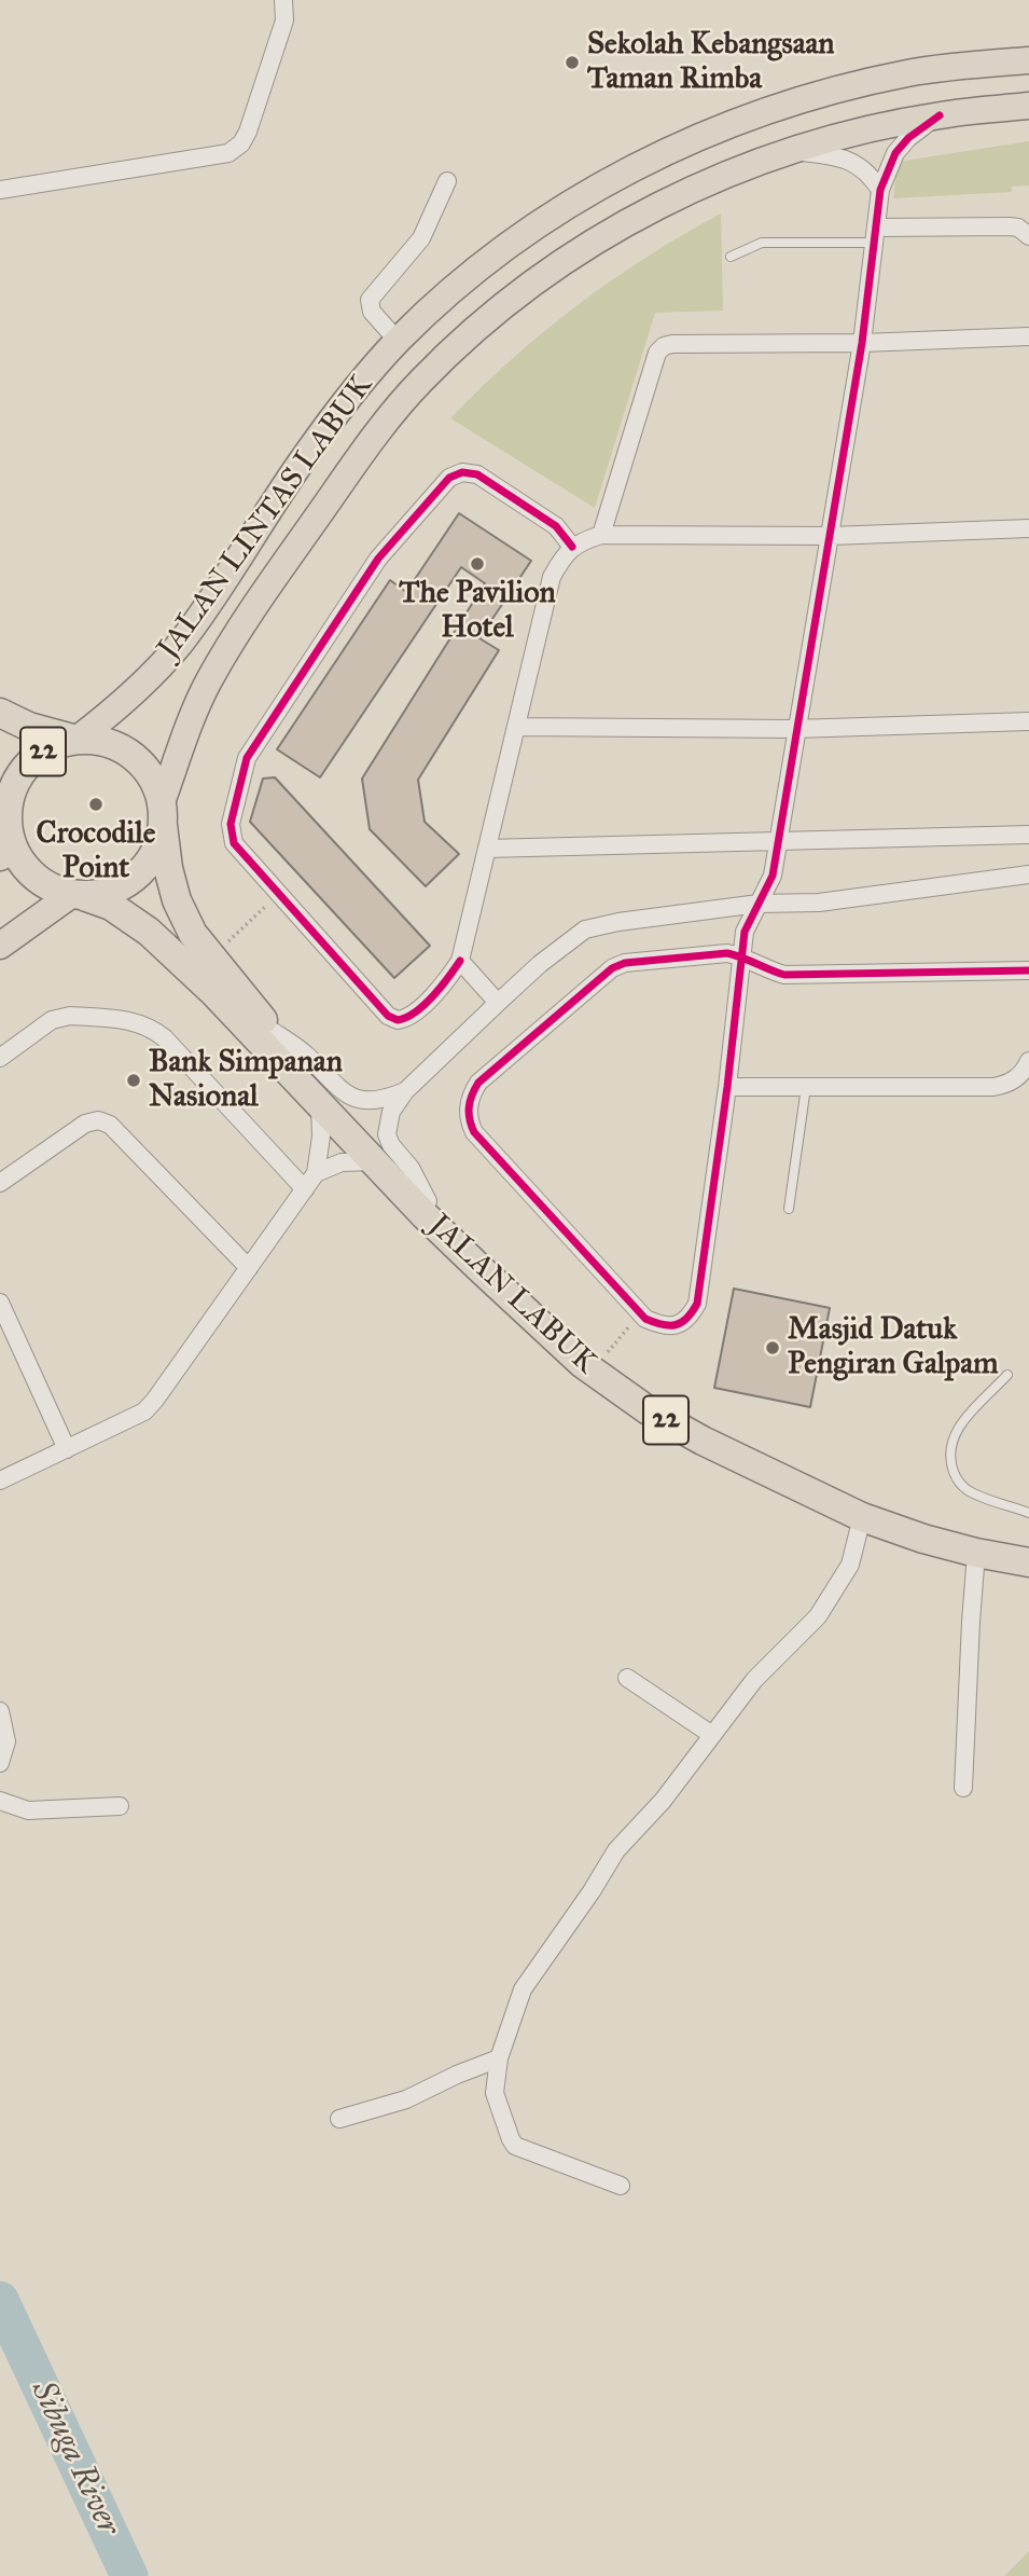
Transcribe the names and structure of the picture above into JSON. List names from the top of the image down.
{
  "streets": {
    "highway": ["22", "JALAN LABUK"],
    "main road": ["JALAN LINTAS LABUK"]
  },
  "crossings": [
    ["JALAN LINTAS LABUK", "22"],
    ["JALAN LINTAS LABUK", "JALAN LABUK"],
    ["22", "JALAN LABUK"]
  ],
  "water": ["Sibuga River"],
  "places": [
    "Sekolah Kebangsaan Taman Rimba",
    "The Pavilion Hotel",
    "Crocodile Point",
    "Bank Simpanan Nasional",
    "Masjid Datuk Pengiran Galpam"
  ]
}
